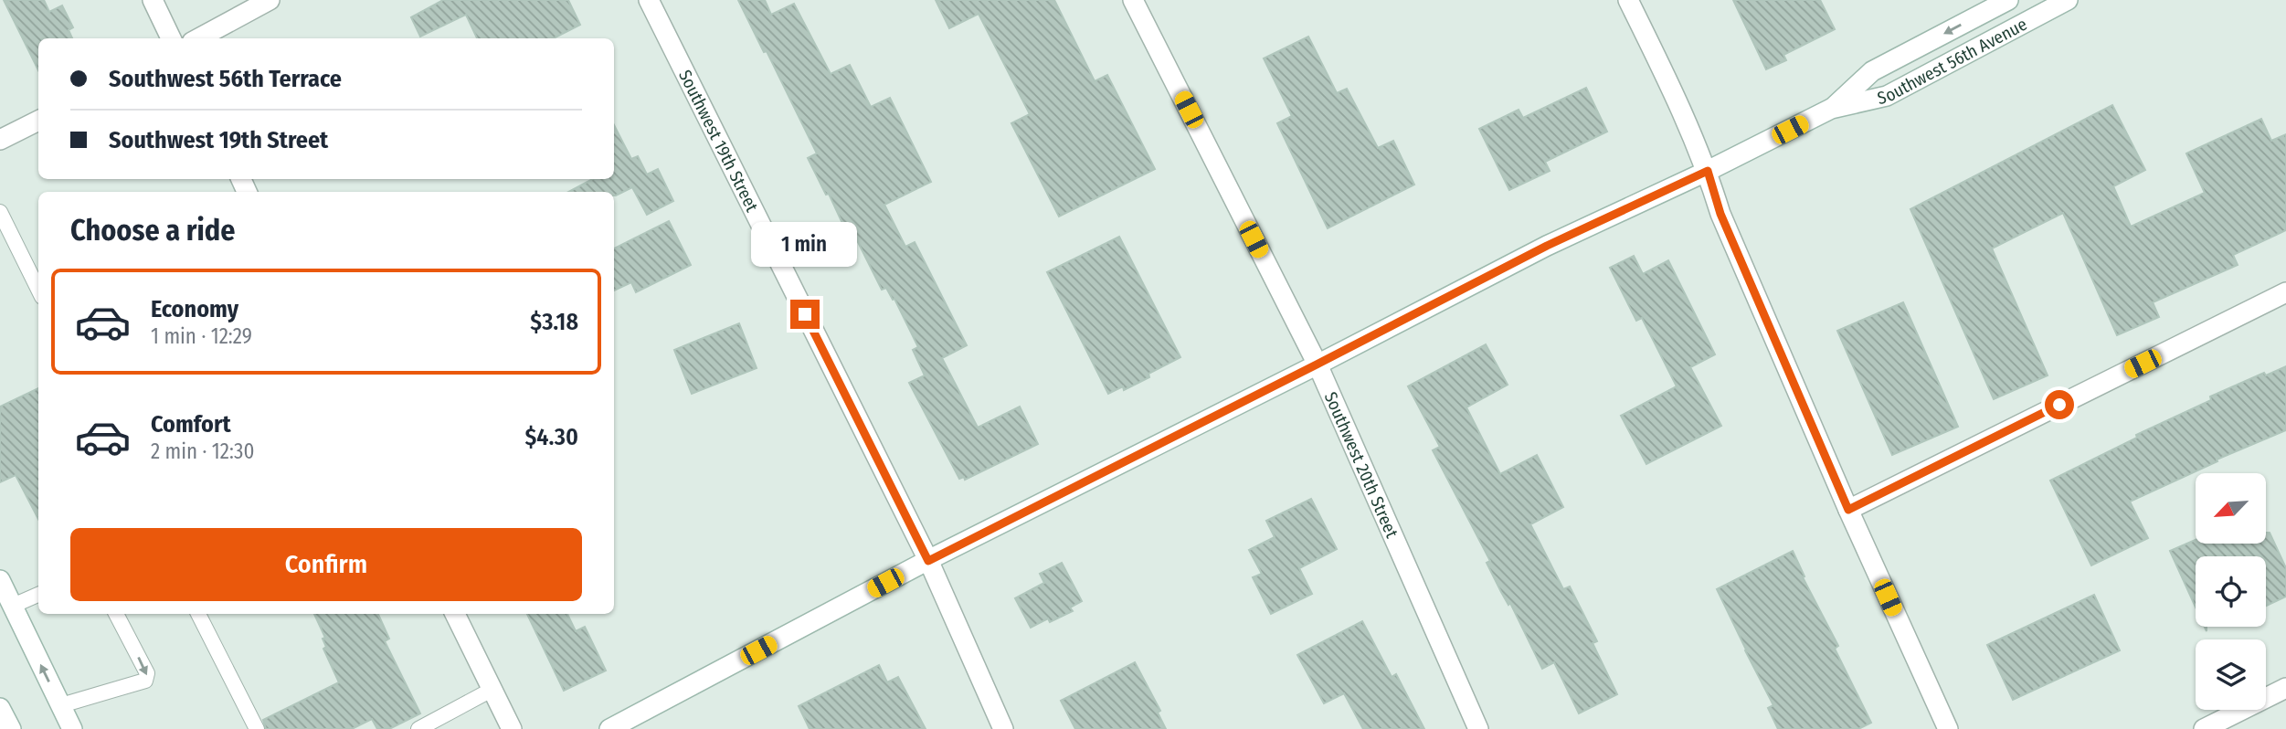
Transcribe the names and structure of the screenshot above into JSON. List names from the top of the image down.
{
  "streets": {
    "street": ["Southwest 56th Avenue", "Southwest 19th Street", "Southwest 20th Street"]
  },
  "crossings": [
    ["Southwest 56th Avenue", "Southwest 19th Street"],
    ["Southwest 56th Avenue", "Southwest 20th Street"]
  ],
  "north": "bottom left",
  "page": {
    "banner": ["Southwest 56th Terrace", "Southwest 19th Street"],
    "heading": "Choose a ride",
    "bubble": "1 min",
    "list": [
      {
        "name": "Economy",
        "note": "1 min · 12:29",
        "value": "$3.18"
      },
      {
        "name": "Comfort",
        "note": "2 min · 12:30",
        "value": "$4.30"
      }
    ],
    "buttons": "Confirm"
  }
}
